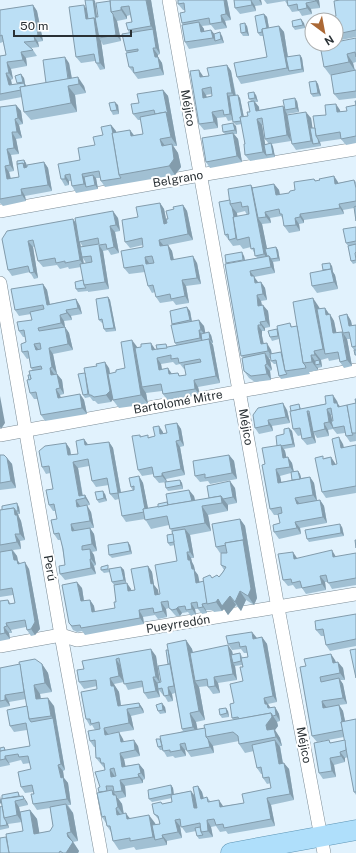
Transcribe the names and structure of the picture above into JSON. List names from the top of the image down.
{
  "streets": {
    "street": [
      "Méjico",
      "Belgrano",
      "Bartolomé Mitre",
      "Perú",
      "Pueyrredón"
    ]
  },
  "crossings": [
    ["Méjico", "Belgrano"],
    ["Méjico", "Bartolomé Mitre"],
    ["Méjico", "Pueyrredón"],
    ["Bartolomé Mitre", "Perú"],
    ["Perú", "Pueyrredón"]
  ],
  "scale_bar": "50 m",
  "north": "bottom right"
}
